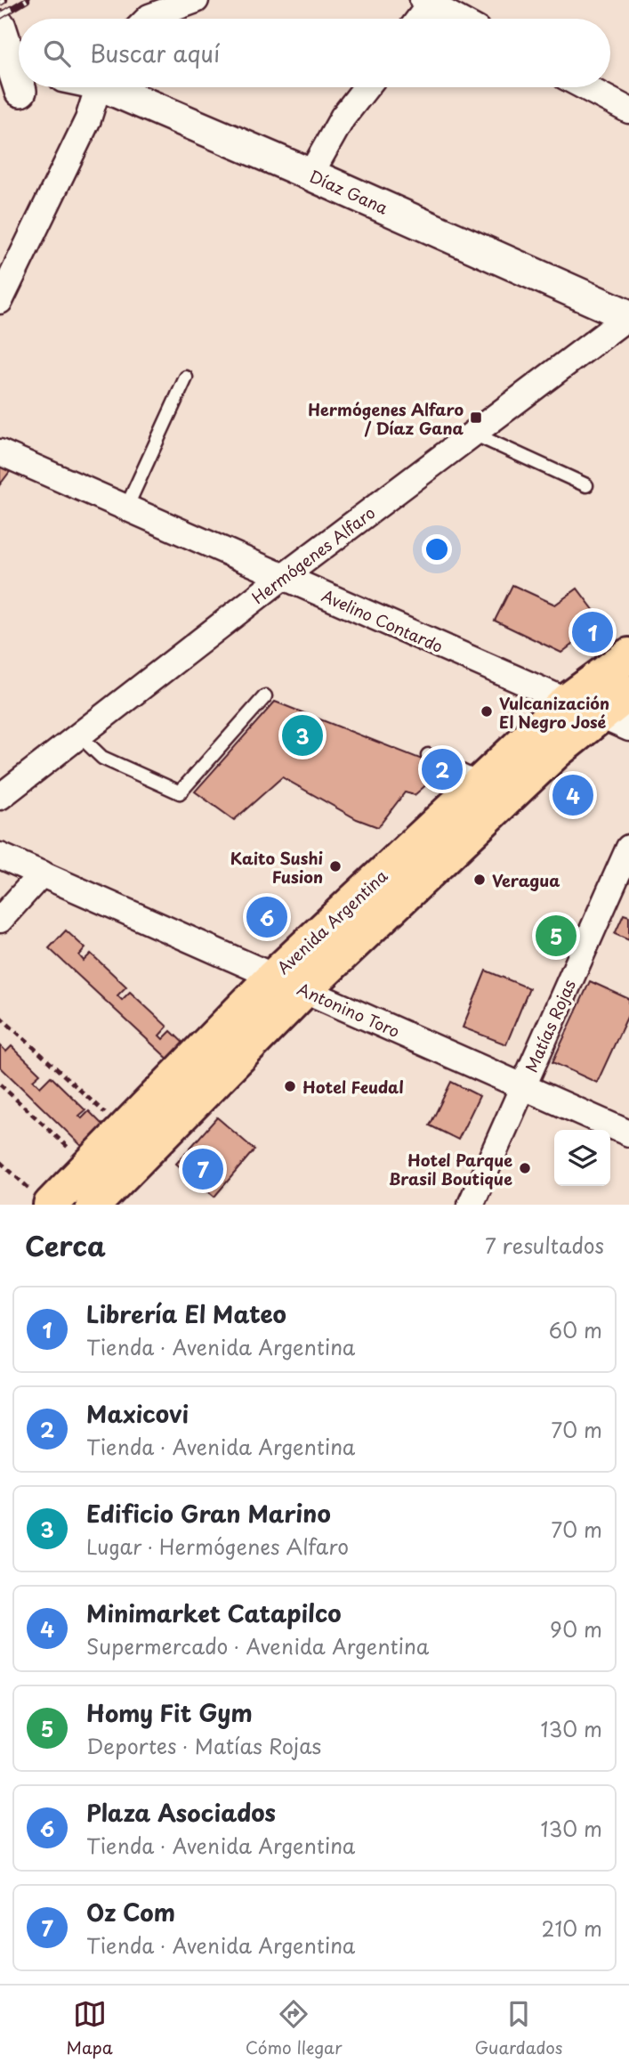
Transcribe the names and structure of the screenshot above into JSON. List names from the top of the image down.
{
  "streets": {
    "main road": ["Avenida Argentina"],
    "street": [
      "Díaz Gana",
      "Hermógenes Alfaro",
      "Avelino Contardo",
      "Antonino Toro",
      "Matías Rojas"
    ]
  },
  "crossings": [
    ["Díaz Gana", "Hermógenes Alfaro"],
    ["Hermógenes Alfaro", "Avelino Contardo"],
    ["Avelino Contardo", "Avenida Argentina"],
    ["Avenida Argentina", "Antonino Toro"],
    ["Antonino Toro", "Matías Rojas"]
  ],
  "places": {
    "transit": ["Hermógenes Alfaro / Díaz Gana"],
    "other": [
      "Vulcanización El Negro José",
      "Kaito Sushi Fusion",
      "Veragua",
      "Hotel Feudal",
      "Hotel Parque Brasil Boutique"
    ]
  },
  "page": {
    "search": "Buscar aquí",
    "pins": [
      "1",
      "3",
      "2",
      "4",
      "6",
      "5",
      "7"
    ],
    "heading": ["Cerca", "7 resultados"],
    "list": [
      {
        "mark": "1",
        "name": "Librería El Mateo",
        "note": "Tienda · Avenida Argentina",
        "value": "60 m"
      },
      {
        "mark": "2",
        "name": "Maxicovi",
        "note": "Tienda · Avenida Argentina",
        "value": "70 m"
      },
      {
        "mark": "3",
        "name": "Edificio Gran Marino",
        "note": "Lugar · Hermógenes Alfaro",
        "value": "70 m"
      },
      {
        "mark": "4",
        "name": "Minimarket Catapilco",
        "note": "Supermercado · Avenida Argentina",
        "value": "90 m"
      },
      {
        "mark": "5",
        "name": "Homy Fit Gym",
        "note": "Deportes · Matías Rojas",
        "value": "130 m"
      },
      {
        "mark": "6",
        "name": "Plaza Asociados",
        "note": "Tienda · Avenida Argentina",
        "value": "130 m"
      },
      {
        "mark": "7",
        "name": "Oz Com",
        "note": "Tienda · Avenida Argentina",
        "value": "210 m"
      }
    ],
    "nav": ["Mapa", "Cómo llegar", "Guardados"]
  }
}
